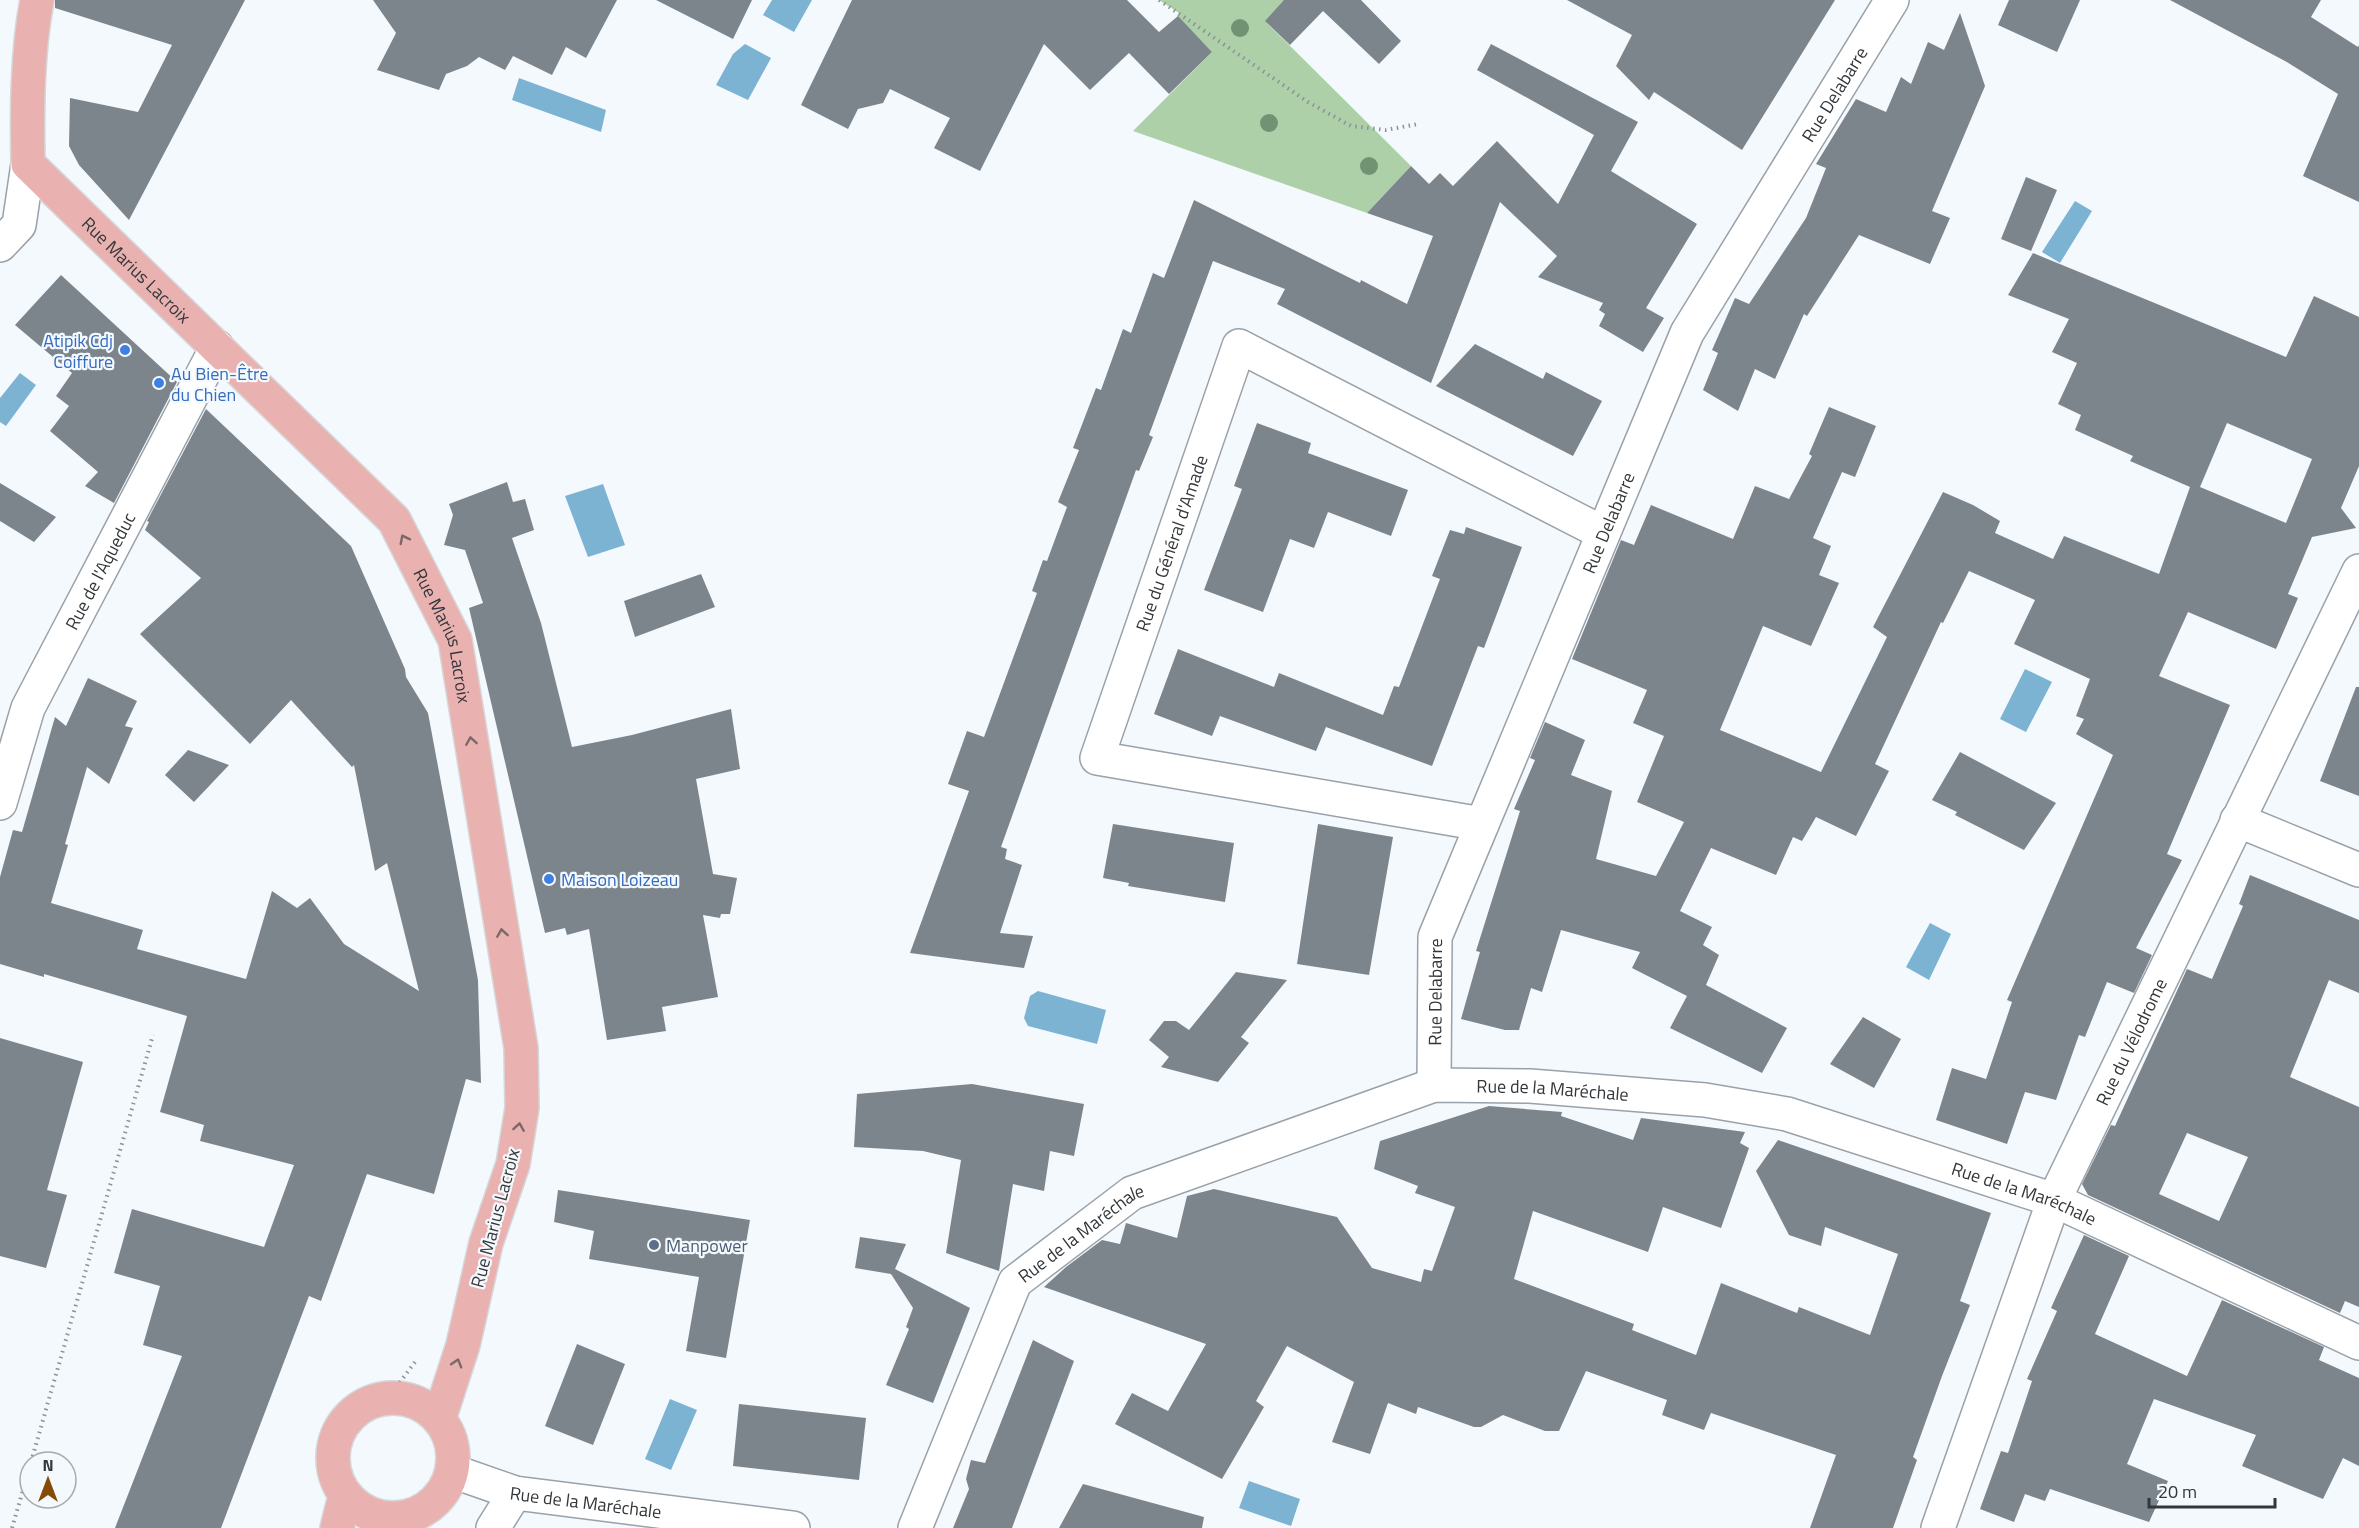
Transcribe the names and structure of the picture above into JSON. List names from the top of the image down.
{
  "streets": {
    "main road": ["Rue Marius Lacroix"],
    "street": [
      "Rue Delabarre",
      "Rue du Général d'Amade",
      "Rue de l'Aqueduc",
      "Rue du Vélodrome",
      "Rue de la Maréchale"
    ]
  },
  "crossings": [
    ["Rue Delabarre", "Rue du Général d'Amade"],
    ["Rue Delabarre", "Rue de la Maréchale"],
    ["Rue Marius Lacroix", "Rue de l'Aqueduc"],
    ["Rue Marius Lacroix", "Rue de la Maréchale"],
    ["Rue du Vélodrome", "Rue de la Maréchale"]
  ],
  "one_way": ["Rue Marius Lacroix"],
  "places": [
    "Atipik Cdj Coiffure",
    "Au Bien-Être du Chien",
    "Maison Loizeau",
    "Manpower"
  ],
  "scale_bar": "20 m",
  "north": "top"
}
